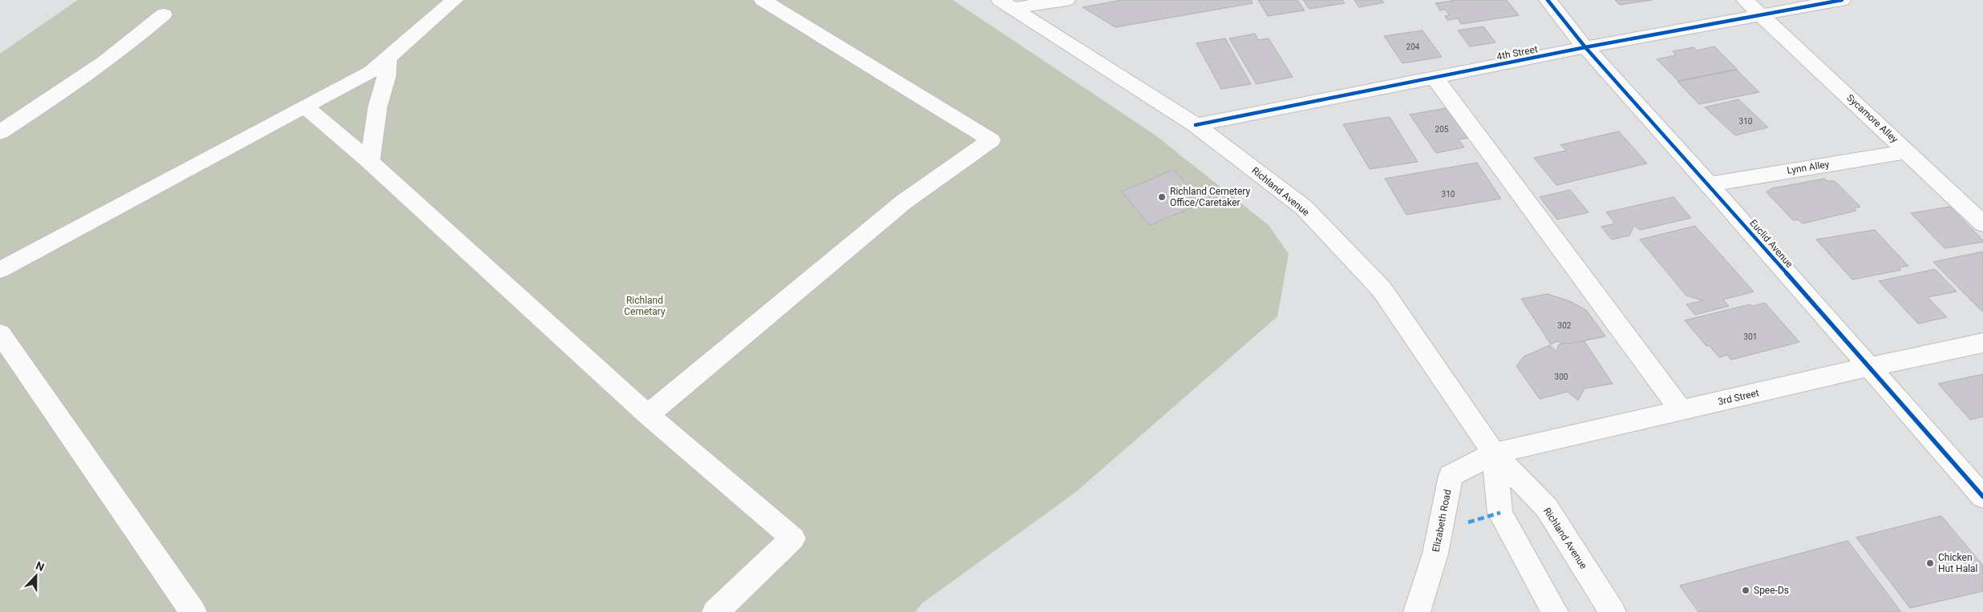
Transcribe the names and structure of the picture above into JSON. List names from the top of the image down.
{
  "streets": {
    "street": [
      "4th Street",
      "Sycamore Alley",
      "Lynn Alley",
      "Richland Avenue",
      "Euclid Avenue",
      "3rd Street",
      "Elizabeth Road"
    ]
  },
  "crossings": [
    ["4th Street", "Sycamore Alley"],
    ["4th Street", "Richland Avenue"],
    ["4th Street", "Euclid Avenue"],
    ["Sycamore Alley", "Lynn Alley"],
    ["Lynn Alley", "Euclid Avenue"],
    ["Richland Avenue", "3rd Street"],
    ["Richland Avenue", "Elizabeth Road"],
    ["Euclid Avenue", "3rd Street"],
    ["3rd Street", "Elizabeth Road"]
  ],
  "parks": ["Richland Cemetary"],
  "places": ["Richland Cemetery Office/Caretaker", "Chicken Hut Halal", "Spee-Ds"],
  "house_numbers": [
    "204",
    "310",
    "205",
    "310",
    "302",
    "301",
    "300"
  ],
  "north": "top"
}
